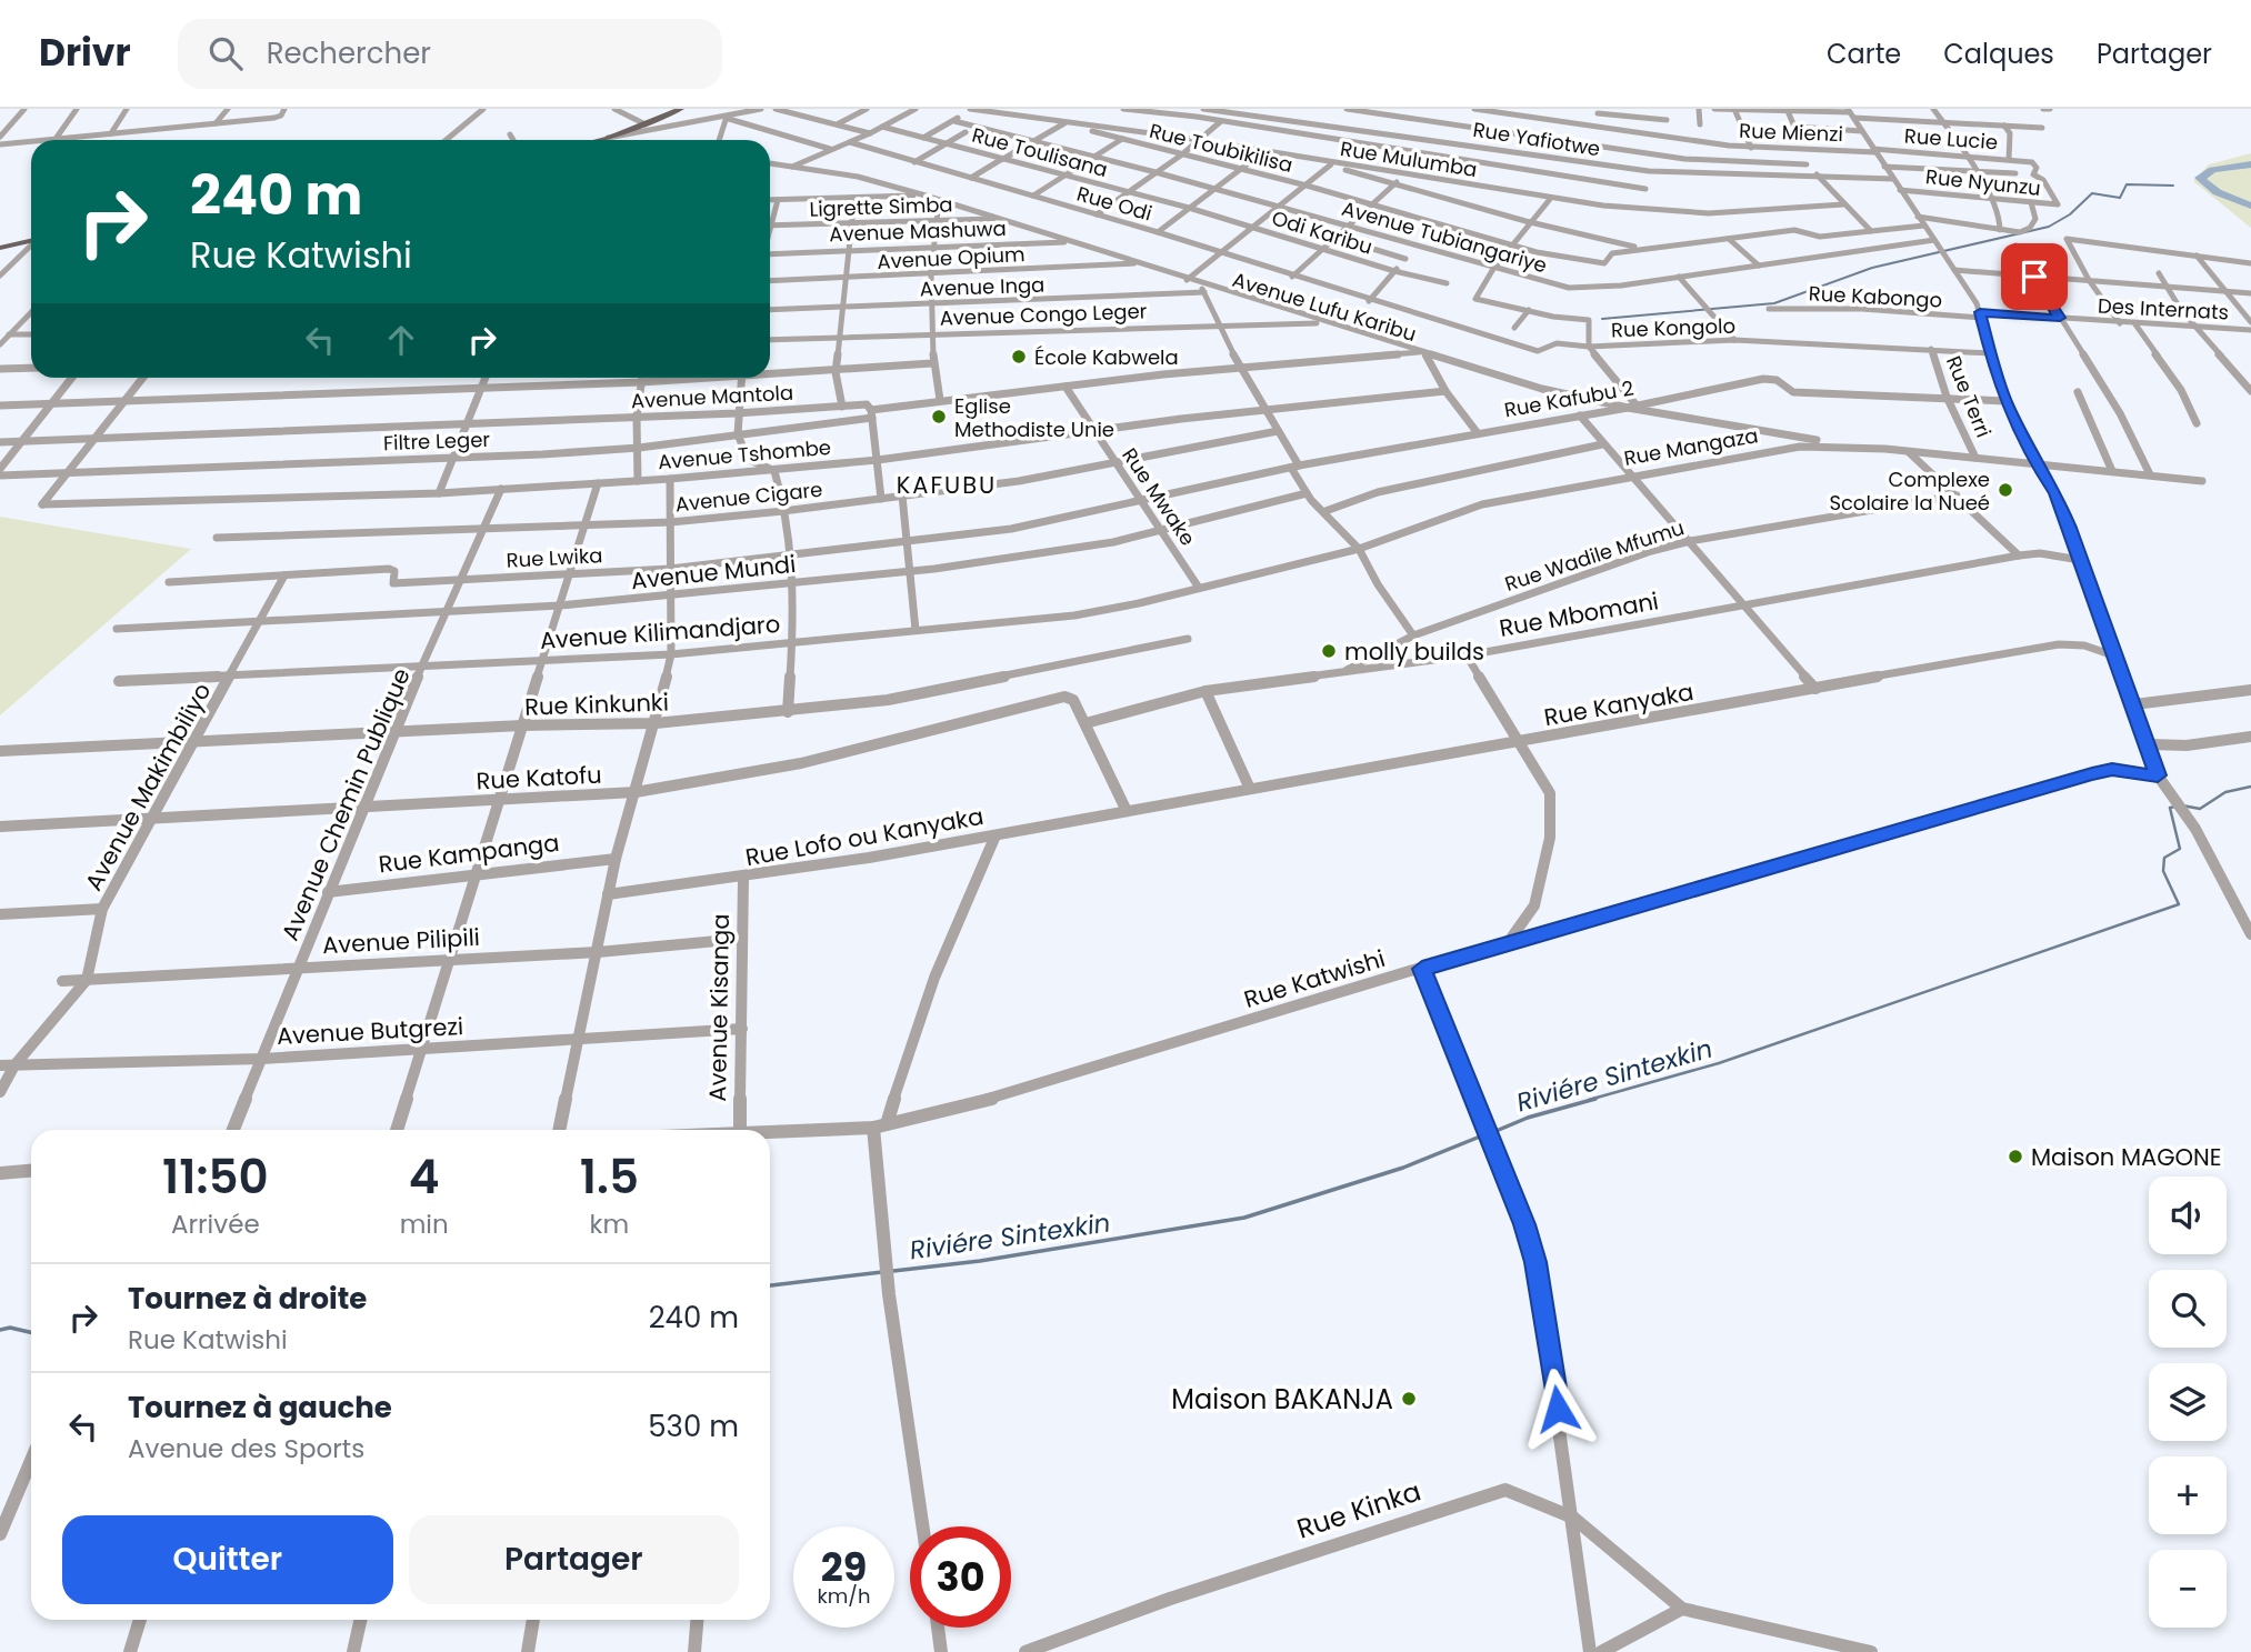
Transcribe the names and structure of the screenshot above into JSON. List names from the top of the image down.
{
  "streets": {
    "street": [
      "Rue Mienzi",
      "Rue Yafiotwe",
      "Rue Lucie",
      "Rue Toubikilisa",
      "Rue Toulisana",
      "Rue Mulumba",
      "Rue Nyunzu",
      "Rue Odi",
      "Ligrette Simba",
      "Avenue Mashuwa",
      "Odi Karibu",
      "Avenue Tubiangariye",
      "Avenue Opium",
      "Avenue Inga",
      "Rue Kabongo",
      "Avenue Lufu Karibu",
      "Des Internats",
      "Avenue Congo Leger",
      "Rue Kongolo",
      "Avenue Mantola",
      "Rue Terri",
      "Rue Kafubu 2",
      "Filtre Leger",
      "Rue Mangaza",
      "Avenue Tshombe",
      "Avenue Cigare",
      "Rue Mwake",
      "Rue Wadile Mfumu",
      "Rue Lwika",
      "Avenue Mundi",
      "Rue Mbomani",
      "Avenue Kilimandjaro",
      "Rue Kinkunki",
      "Rue Kanyaka",
      "Rue Katofu",
      "Avenue Makimbiliyo",
      "Avenue Chemin Publique",
      "Rue Lofo ou Kanyaka",
      "Rue Kampanga",
      "Avenue Pilipili",
      "Rue Katwishi",
      "Avenue Kisanga",
      "Avenue Butgrezi",
      "Rue Kinka"
    ]
  },
  "crossings": [
    ["Rue Mienzi", "Rue Lucie"],
    ["Rue Lucie", "Rue Nyunzu"],
    ["Rue Toubikilisa", "Rue Mulumba"],
    ["Rue Toulisana", "Odi Karibu"],
    ["Rue Odi", "Rue Kongolo"],
    ["Ligrette Simba", "Avenue Lufu Karibu"],
    ["Avenue Mashuwa", "Avenue Lufu Karibu"],
    ["Avenue Opium", "Avenue Lufu Karibu"],
    ["Avenue Inga", "Avenue Lufu Karibu"],
    ["Rue Kabongo", "Des Internats"],
    ["Avenue Lufu Karibu", "Avenue Congo Leger"],
    ["Avenue Lufu Karibu", "Avenue Mantola"],
    ["Avenue Lufu Karibu", "Rue Kafubu 2"],
    ["Avenue Lufu Karibu", "Rue Mangaza"],
    ["Rue Kongolo", "Rue Terri"],
    ["Avenue Mantola", "Filtre Leger"],
    ["Avenue Mantola", "Rue Mwake"],
    ["Rue Terri", "Rue Kafubu 2"],
    ["Rue Terri", "Rue Mangaza"],
    ["Rue Kafubu 2", "Rue Mwake"],
    ["Rue Kafubu 2", "Rue Lwika"],
    ["Filtre Leger", "Avenue Tshombe"],
    ["Rue Mangaza", "Rue Mwake"],
    ["Rue Mangaza", "Avenue Kilimandjaro"],
    ["Avenue Tshombe", "Rue Mwake"],
    ["Avenue Tshombe", "Avenue Chemin Publique"],
    ["Avenue Cigare", "Rue Mwake"],
    ["Avenue Cigare", "Avenue Chemin Publique"],
    ["Rue Mwake", "Rue Lwika"],
    ["Rue Mwake", "Avenue Mundi"],
    ["Rue Mwake", "Avenue Kilimandjaro"],
    ["Rue Wadile Mfumu", "Rue Mbomani"],
    ["Rue Lwika", "Avenue Makimbiliyo"],
    ["Rue Lwika", "Avenue Chemin Publique"],
    ["Avenue Mundi", "Avenue Makimbiliyo"],
    ["Avenue Mundi", "Avenue Chemin Publique"],
    ["Rue Mbomani", "Rue Katofu"],
    ["Avenue Kilimandjaro", "Avenue Makimbiliyo"],
    ["Avenue Kilimandjaro", "Avenue Chemin Publique"],
    ["Rue Kinkunki", "Avenue Makimbiliyo"],
    ["Rue Kinkunki", "Avenue Chemin Publique"],
    ["Rue Kanyaka", "Rue Lofo ou Kanyaka"],
    ["Rue Katofu", "Avenue Makimbiliyo"],
    ["Rue Katofu", "Avenue Chemin Publique"],
    ["Avenue Makimbiliyo", "Avenue Pilipili"],
    ["Avenue Makimbiliyo", "Avenue Butgrezi"],
    ["Avenue Chemin Publique", "Rue Kampanga"],
    ["Avenue Chemin Publique", "Avenue Pilipili"],
    ["Avenue Chemin Publique", "Avenue Butgrezi"],
    ["Rue Lofo ou Kanyaka", "Avenue Kisanga"],
    ["Avenue Pilipili", "Avenue Kisanga"],
    ["Avenue Kisanga", "Avenue Butgrezi"]
  ],
  "districts": ["KAFUBU"],
  "water": ["Riviére Sintexkin"],
  "places": [
    "École Kabwela",
    "Eglise Methodiste Unie",
    "Complexe Scolaire la Nueé",
    "molly builds",
    "Maison MAGONE",
    "Maison BAKANJA"
  ],
  "page": {
    "header": "Drivr",
    "search": "Rechercher",
    "nav": ["Carte", "Calques", "Partager"],
    "turn": ["240 m", "Rue Katwishi"],
    "eta": [
      "11:50",
      "Arrivée",
      "4",
      "min",
      "1.5",
      "km"
    ],
    "map_buttons": ["+", "−"],
    "list": [
      {
        "name": "Tournez à droite",
        "note": "Rue Katwishi",
        "value": "240 m"
      },
      {
        "name": "Tournez à gauche",
        "note": "Avenue des Sports",
        "value": "530 m"
      }
    ],
    "buttons": ["Quitter", "Partager"],
    "speed": "29 km/h",
    "limit": "30"
  }
}
